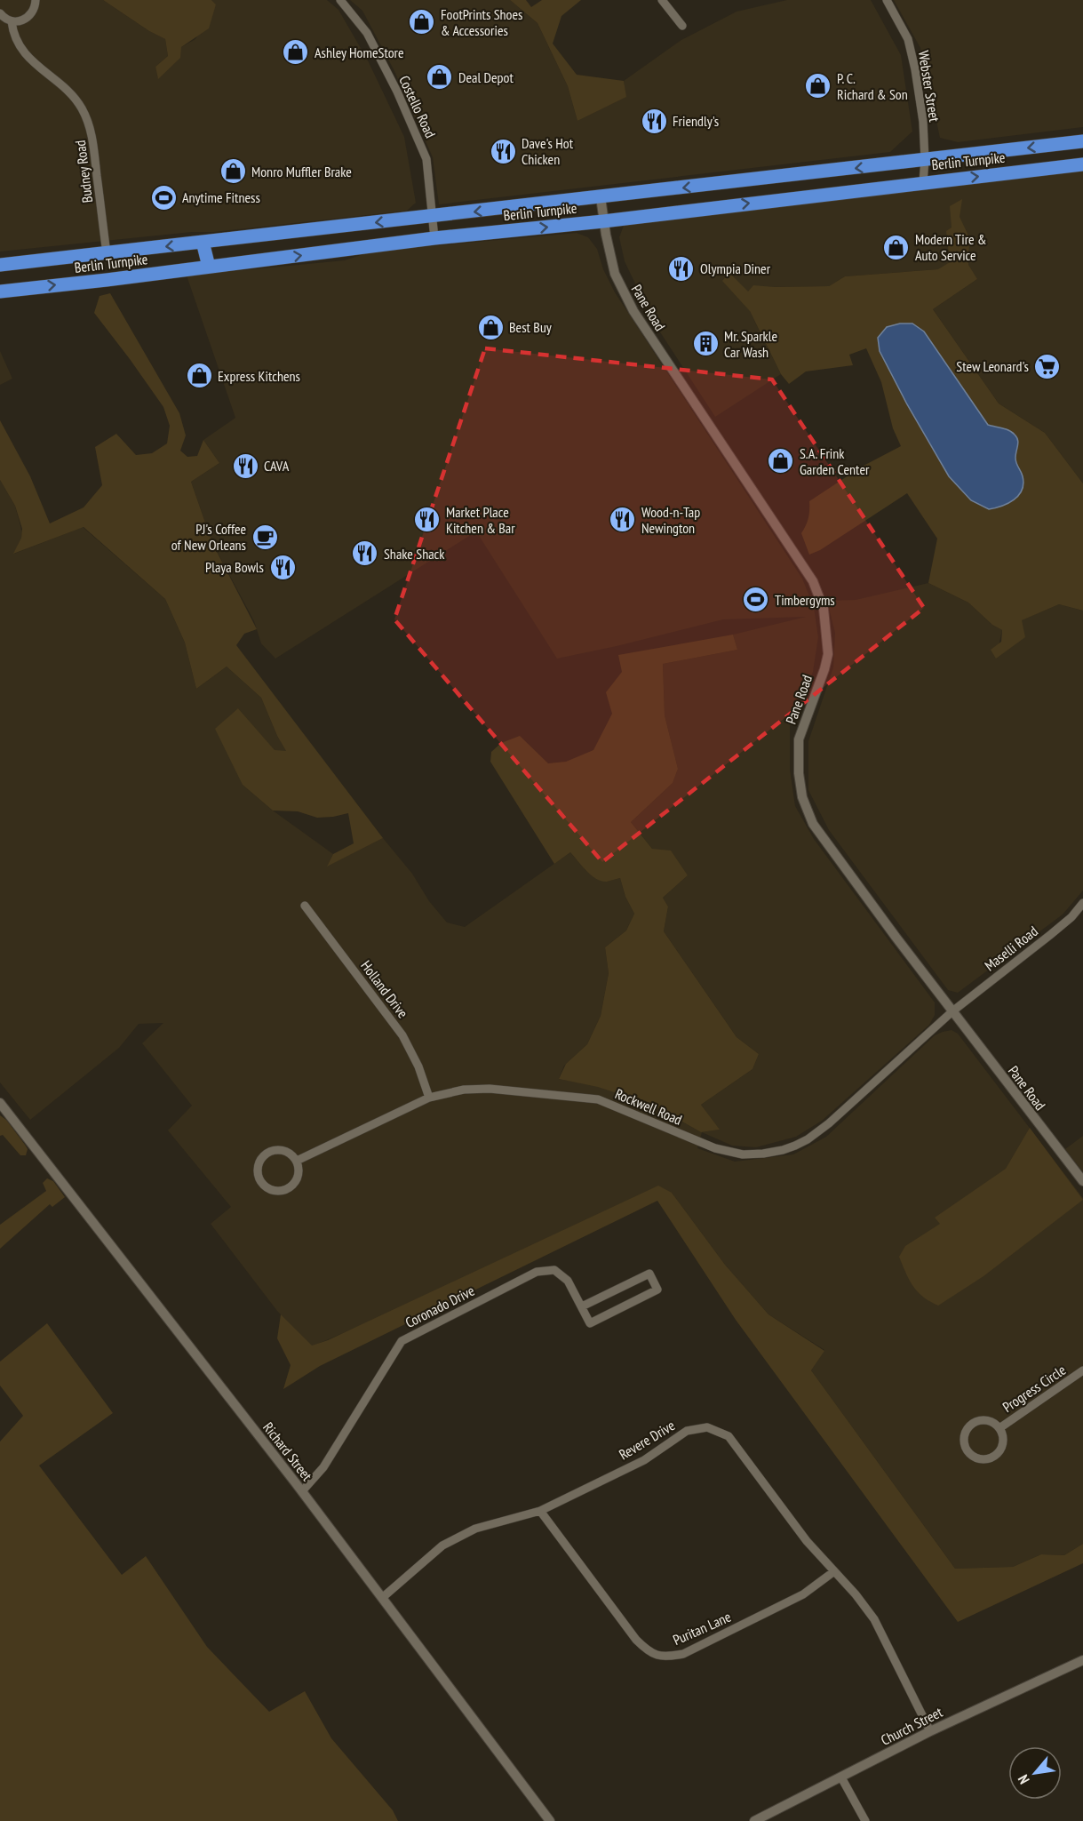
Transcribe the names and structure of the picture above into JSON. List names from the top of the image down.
{
  "streets": {
    "highway": ["Berlin Turnpike"],
    "street": [
      "Webster Street",
      "Costello Road",
      "Budney Road",
      "Pane Road",
      "Maselli Road",
      "Holland Drive",
      "Rockwell Road",
      "Coronado Drive",
      "Progress Circle",
      "Revere Drive",
      "Richard Street",
      "Puritan Lane",
      "Church Street"
    ]
  },
  "crossings": [
    ["Webster Street", "Berlin Turnpike"],
    ["Costello Road", "Berlin Turnpike"],
    ["Berlin Turnpike", "Budney Road"],
    ["Berlin Turnpike", "Pane Road"],
    ["Pane Road", "Maselli Road"],
    ["Pane Road", "Rockwell Road"],
    ["Maselli Road", "Rockwell Road"],
    ["Holland Drive", "Rockwell Road"],
    ["Coronado Drive", "Richard Street"],
    ["Revere Drive", "Richard Street"],
    ["Revere Drive", "Puritan Lane"],
    ["Revere Drive", "Church Street"]
  ],
  "places": {
    "shop": [
      "FootPrints Shoes & Accessories",
      "Ashley HomeStore",
      "Deal Depot",
      "P. C. Richard & Son",
      "Monro Muffler Brake",
      "Modern Tire & Auto Service",
      "Best Buy",
      "Express Kitchens",
      "S.A. Frink Garden Center"
    ],
    "restaurant": [
      "Friendly's",
      "Dave's Hot Chicken",
      "Olympia Diner",
      "CAVA",
      "Market Place Kitchen & Bar",
      "Wood-n-Tap Newington",
      "Shake Shack",
      "Playa Bowls"
    ],
    "sports": ["Anytime Fitness", "Timbergyms"],
    "building": ["Mr. Sparkle Car Wash"],
    "supermarket": ["Stew Leonard's"],
    "cafe": ["PJ's Coffee of New Orleans"]
  },
  "north": "bottom left"
}
